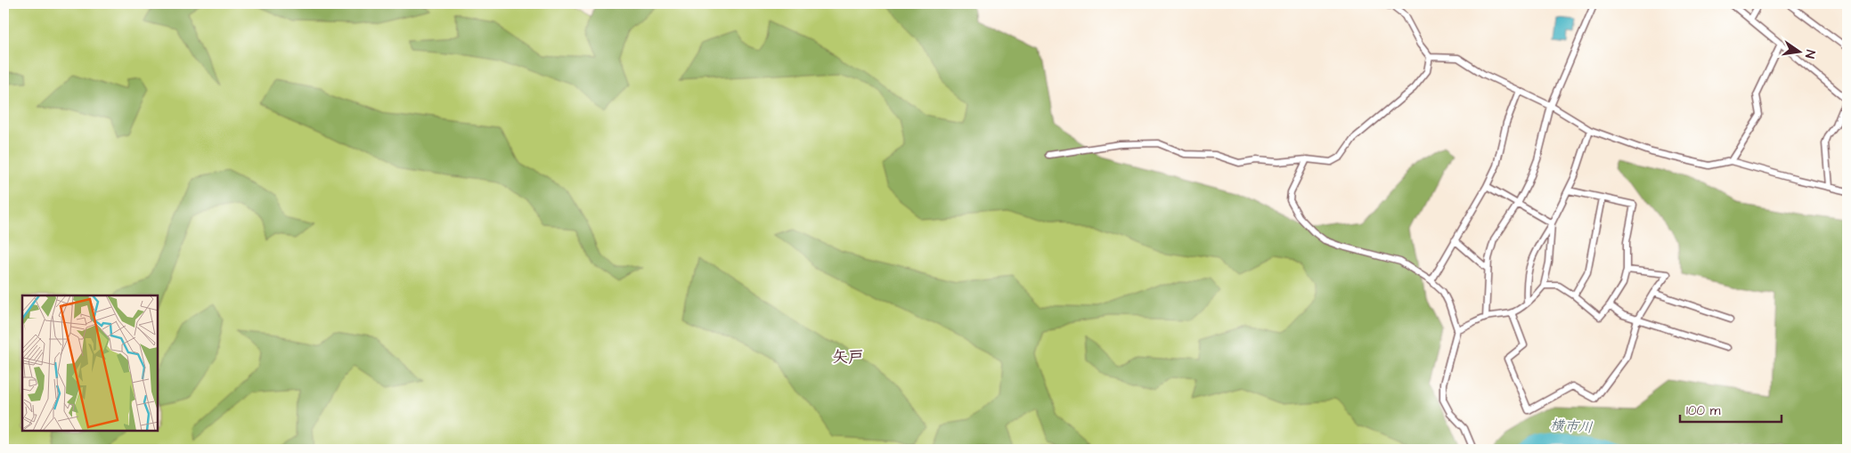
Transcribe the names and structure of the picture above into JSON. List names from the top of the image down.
{
  "districts": ["矢戸"],
  "water": ["横市川"],
  "scale_bar": "100 m",
  "north": "right"
}
